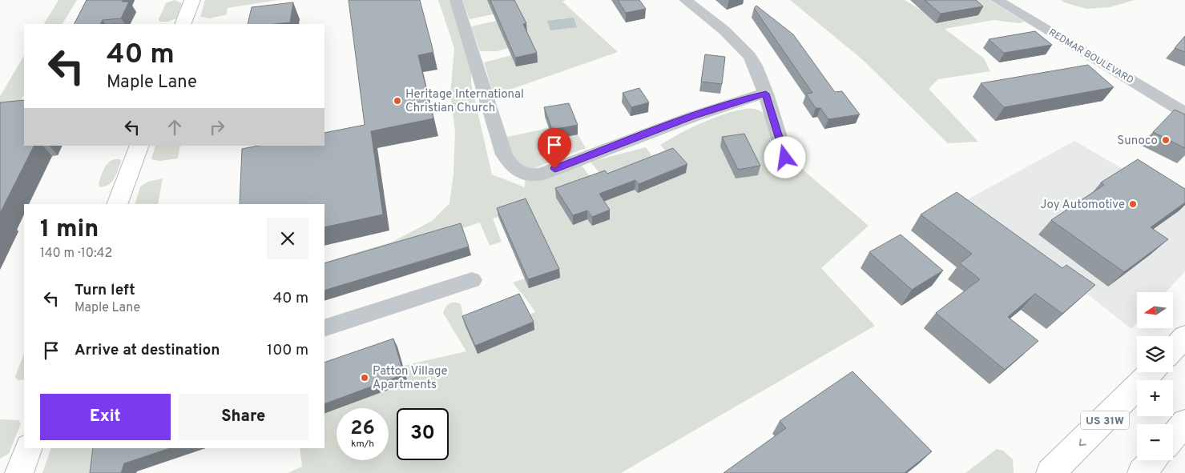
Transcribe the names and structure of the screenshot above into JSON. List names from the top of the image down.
{
  "streets": {
    "main road": ["US 31W"],
    "street": ["REDMAR BOULEVARD"]
  },
  "places": [
    "Heritage International Christian Church",
    "Sunoco",
    "Joy Automotive",
    "Patton Village Apartments"
  ],
  "north": "left",
  "page": {
    "turn": ["40 m", "Maple Lane"],
    "heading": ["1 min", "140 m · 10:42"],
    "list": [
      {
        "name": "Turn left",
        "note": "Maple Lane",
        "value": "40 m"
      },
      {
        "name": "Arrive at destination",
        "value": "100 m"
      }
    ],
    "map_buttons": ["+", "−"],
    "buttons": ["Exit", "Share"],
    "speed": "26 km/h",
    "limit": "30"
  }
}
